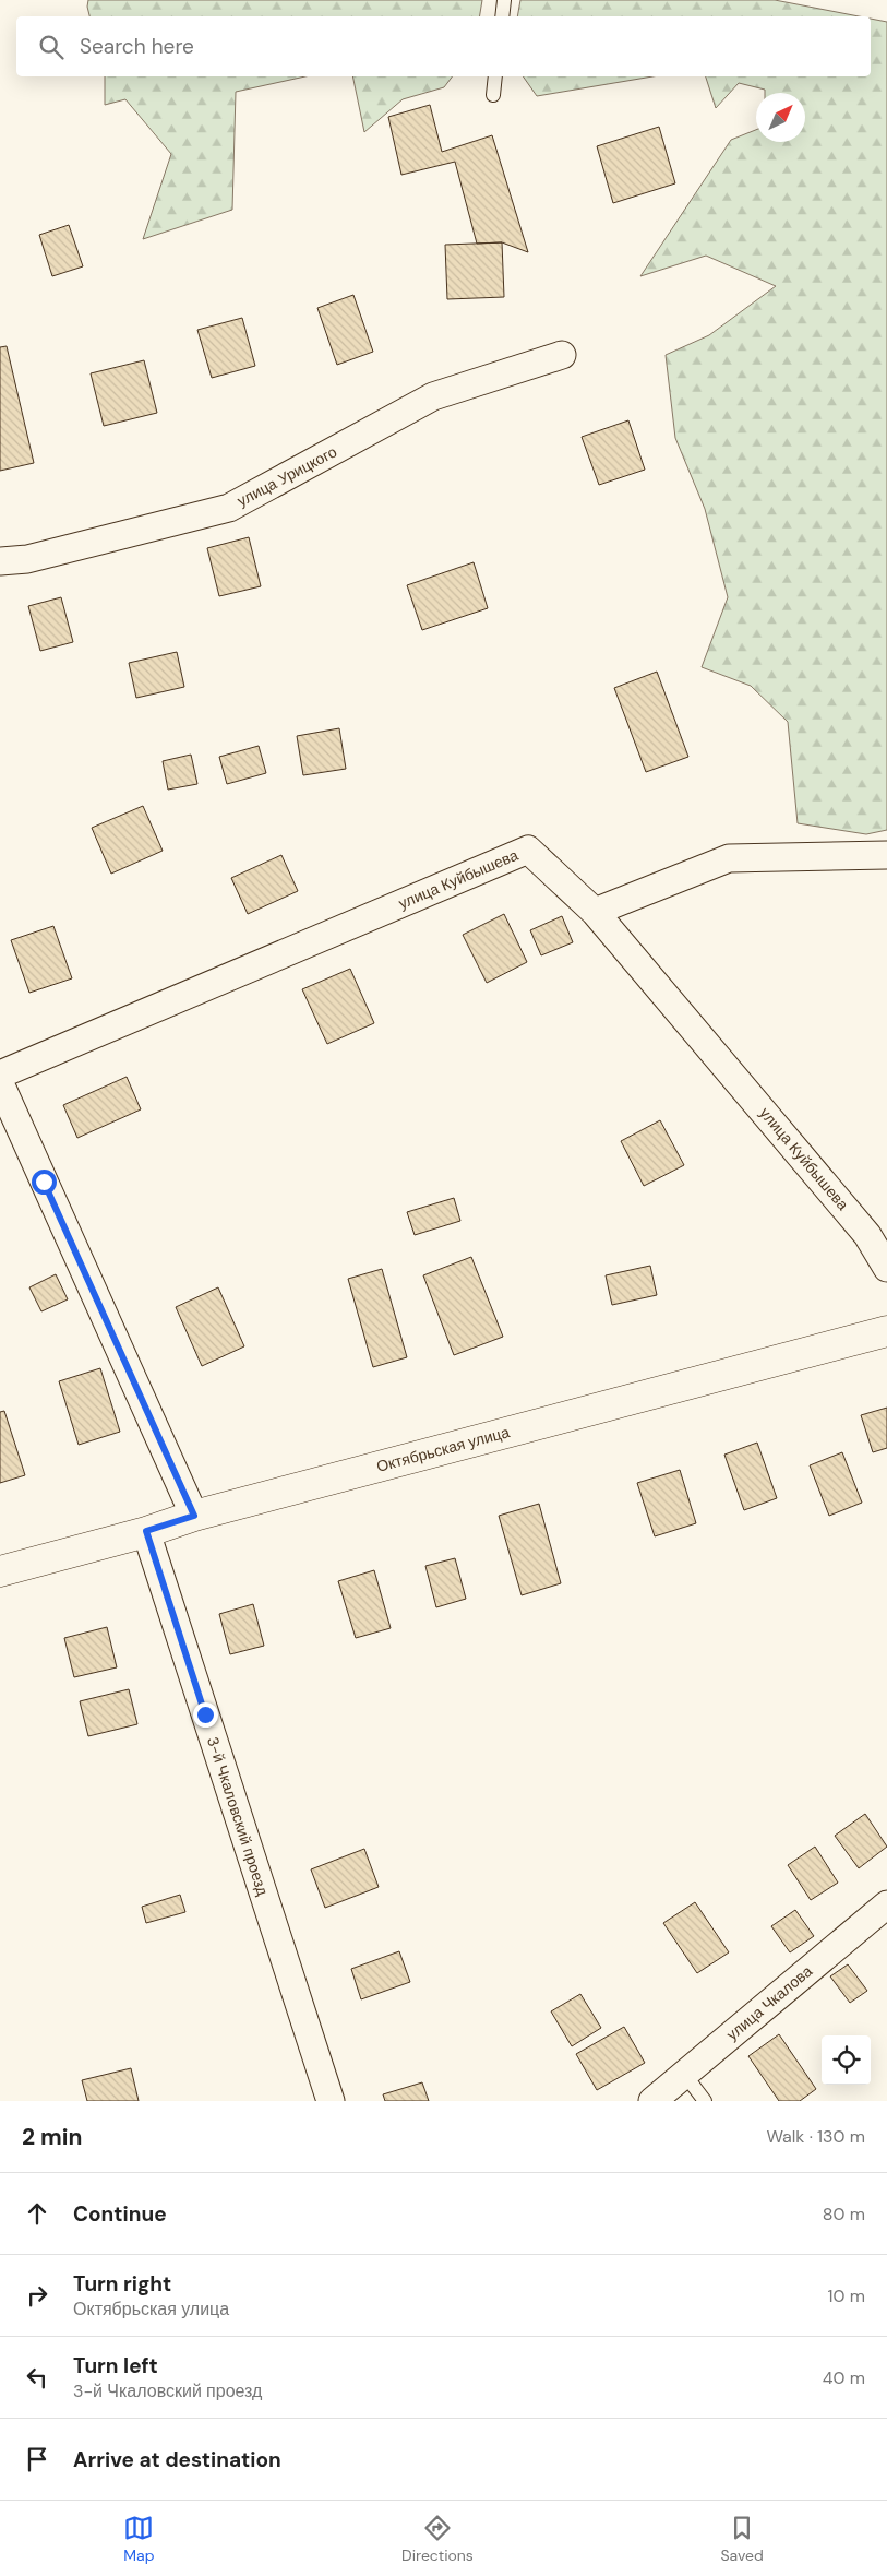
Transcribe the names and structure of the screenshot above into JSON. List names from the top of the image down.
{
  "streets": {
    "street": [
      "улица Урицкого",
      "улица Куйбышева",
      "Октябрьская улица",
      "3-й Чкаловский проезд",
      "улица Чкалова"
    ]
  },
  "crossings": [
    ["Октябрьская улица", "3-й Чкаловский проезд"]
  ],
  "north": "top right",
  "page": {
    "search": "Search here",
    "heading": ["2 min", "Walk · 130 m"],
    "list": [
      ["Continue", "80 m"],
      ["Turn right", "Октябрьская улица", "10 m"],
      ["Turn left", "3-й Чкаловский проезд", "40 m"],
      "Arrive at destination"
    ],
    "nav": ["Map", "Directions", "Saved"]
  }
}
